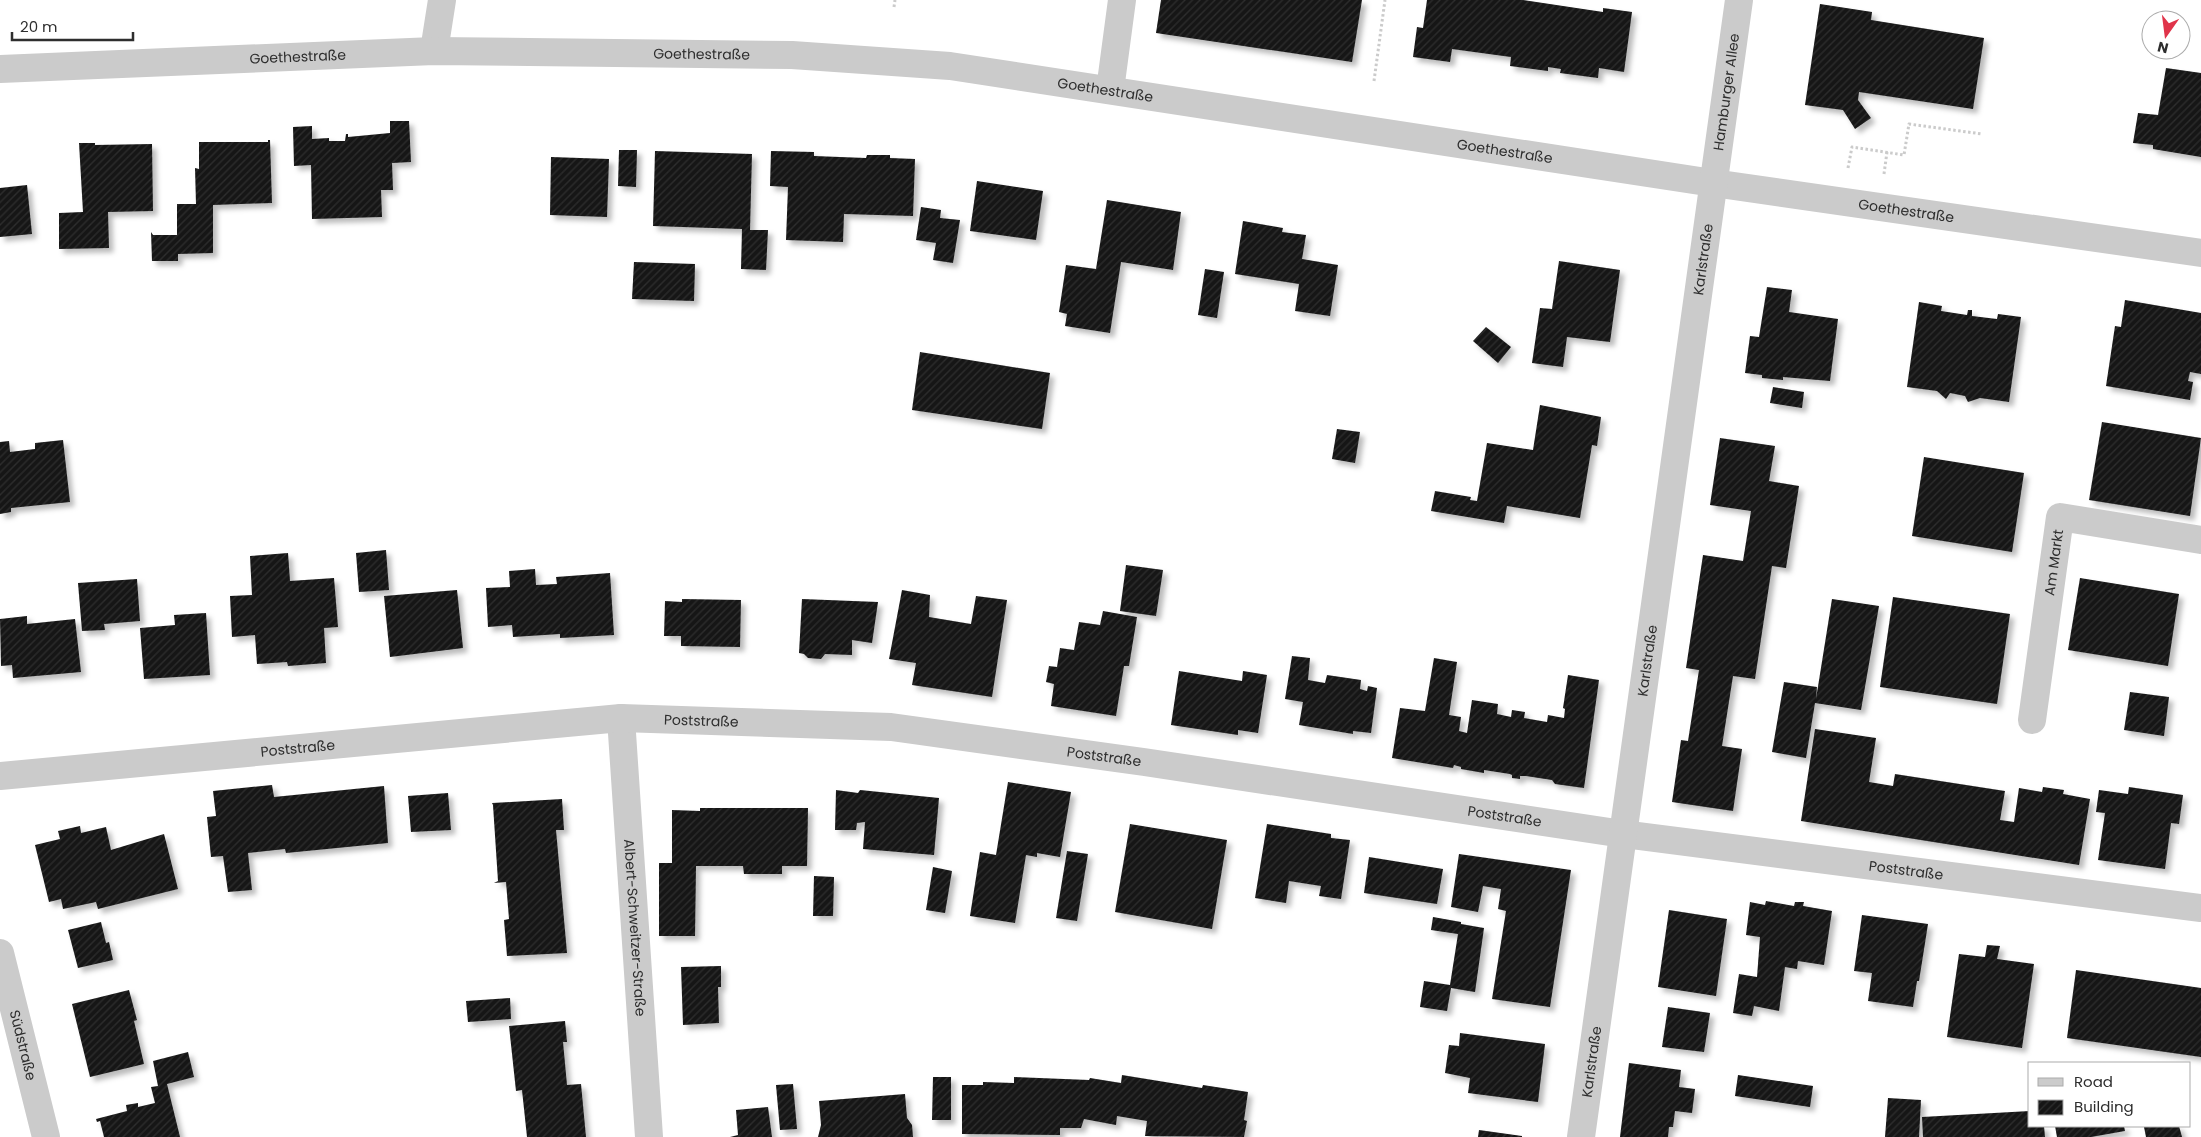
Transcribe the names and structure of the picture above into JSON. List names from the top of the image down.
{
  "streets": {
    "street": [
      "Goethestraße",
      "Hamburger Allee",
      "Karlstraße",
      "Am Markt",
      "Poststraße",
      "Albert-Schweitzer-Straße",
      "Südstraße"
    ]
  },
  "crossings": [
    ["Goethestraße", "Hamburger Allee"],
    ["Goethestraße", "Karlstraße"],
    ["Hamburger Allee", "Karlstraße"],
    ["Karlstraße", "Poststraße"],
    ["Poststraße", "Albert-Schweitzer-Straße"]
  ],
  "legend": ["Road", "Building"],
  "scale_bar": "20 m",
  "north": "bottom"
}
